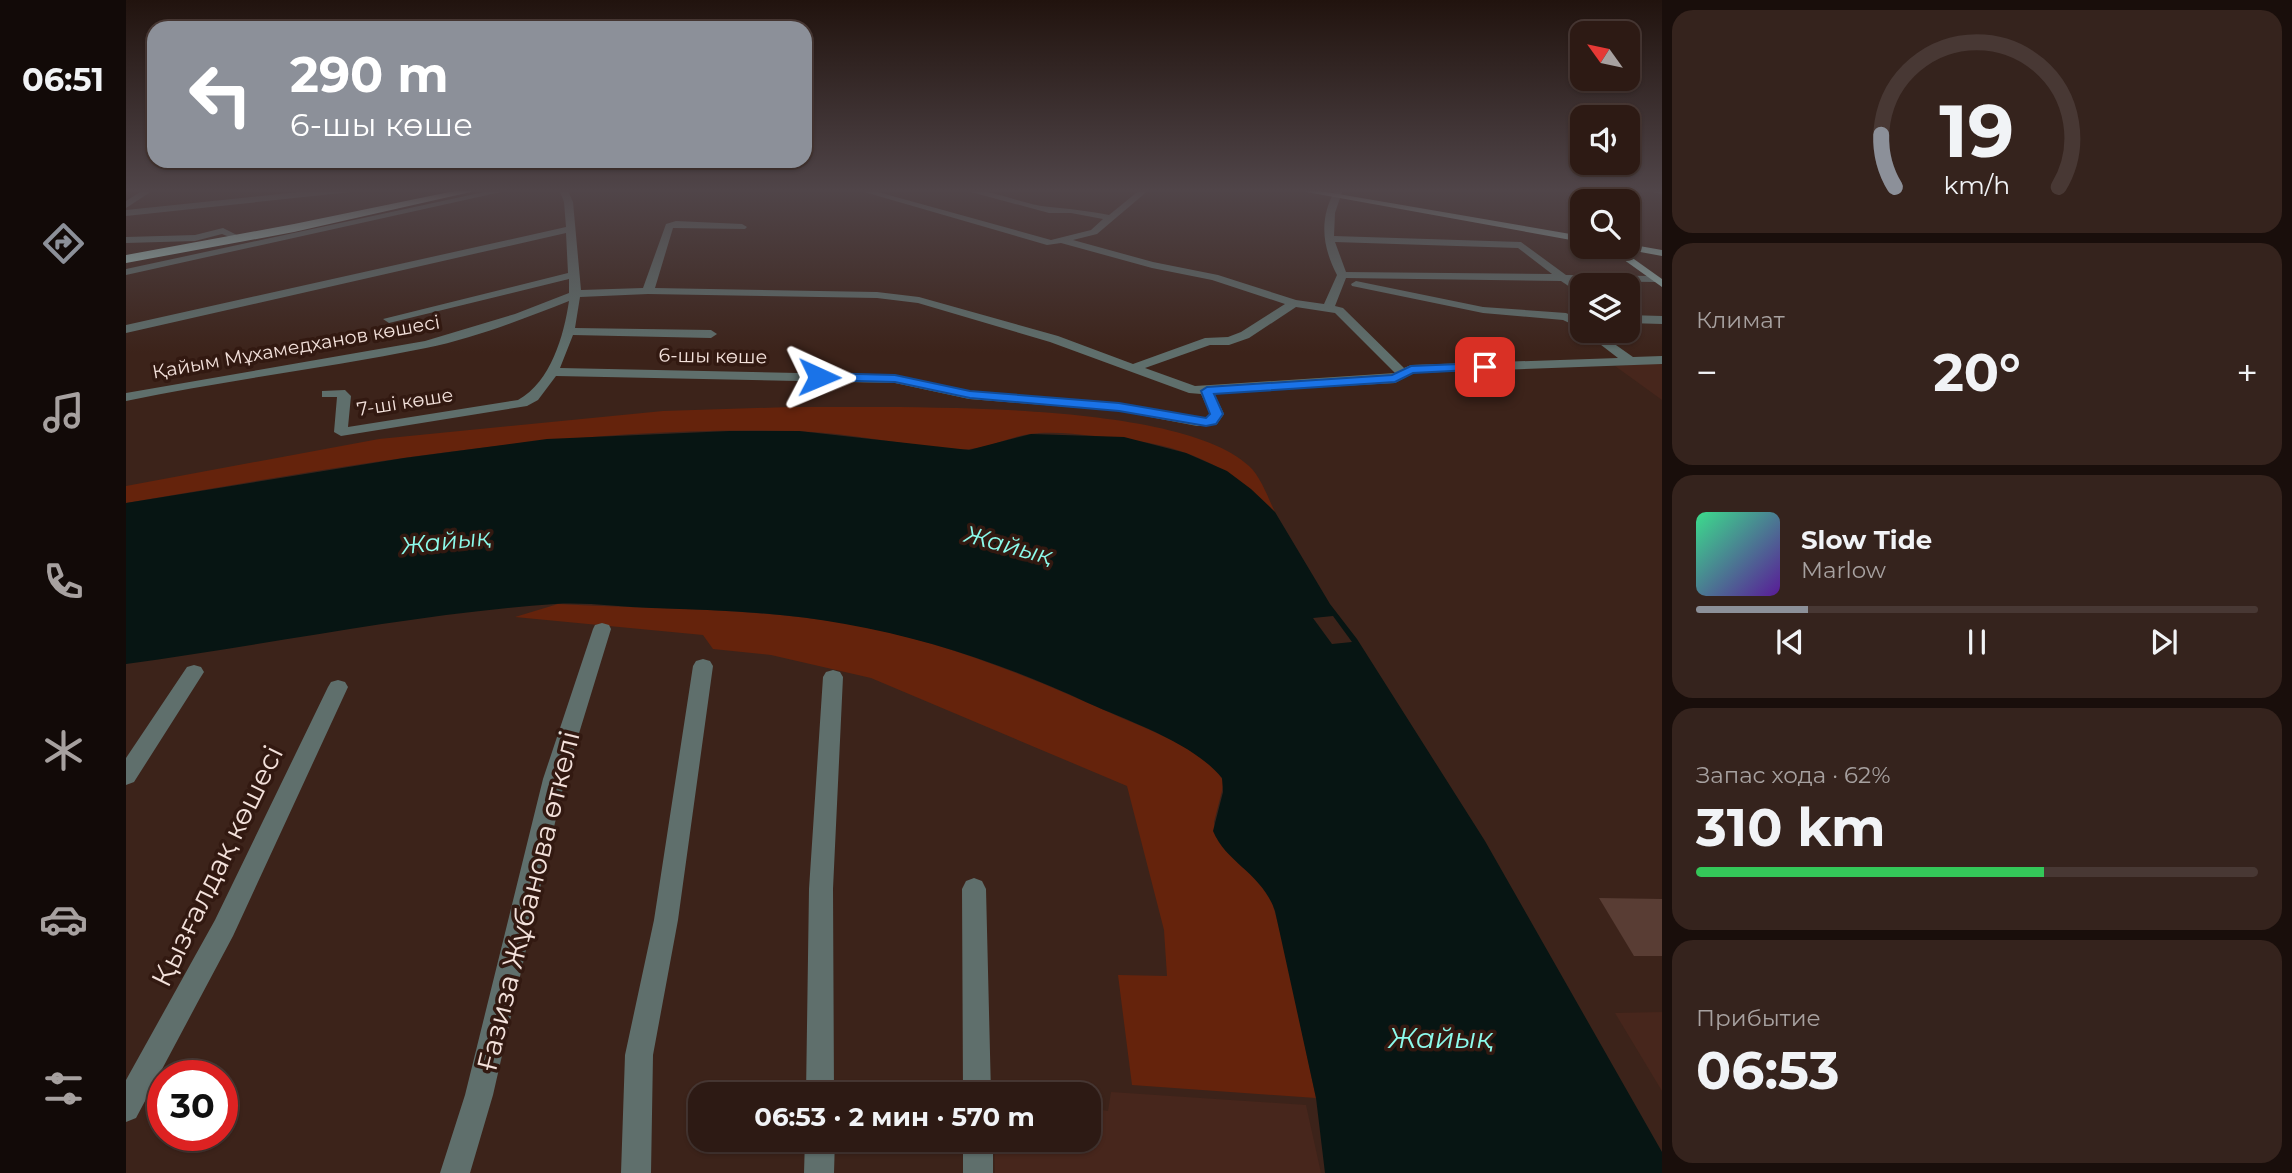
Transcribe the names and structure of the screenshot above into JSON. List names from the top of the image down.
{
  "streets": {
    "street": [
      "Қайым Мұхамедханов көшесi",
      "6-шы көше",
      "7-шi көше",
      "Қызғалдақ көшесі",
      "Ғазиза Жұбанова өткелі"
    ]
  },
  "crossings": [
    ["Қайым Мұхамедханов көшесi", "6-шы көше"],
    ["6-шы көше", "7-шi көше"]
  ],
  "water": ["Жайық"],
  "north": "top left",
  "page": {
    "tabs": "06:51",
    "turn": ["290 m", "6-шы көше"],
    "tile": [
      "Климат",
      ["Запас хода · 62%", "310 km"],
      ["Прибытие", "06:53"]
    ],
    "heat": ["−", "20°", "+"],
    "song": ["Slow Tide", "Marlow"],
    "limit": "30",
    "trip": "06:53 · 2 мин · 570 m",
    "gauge": ["19", "km/h"]
  }
}
